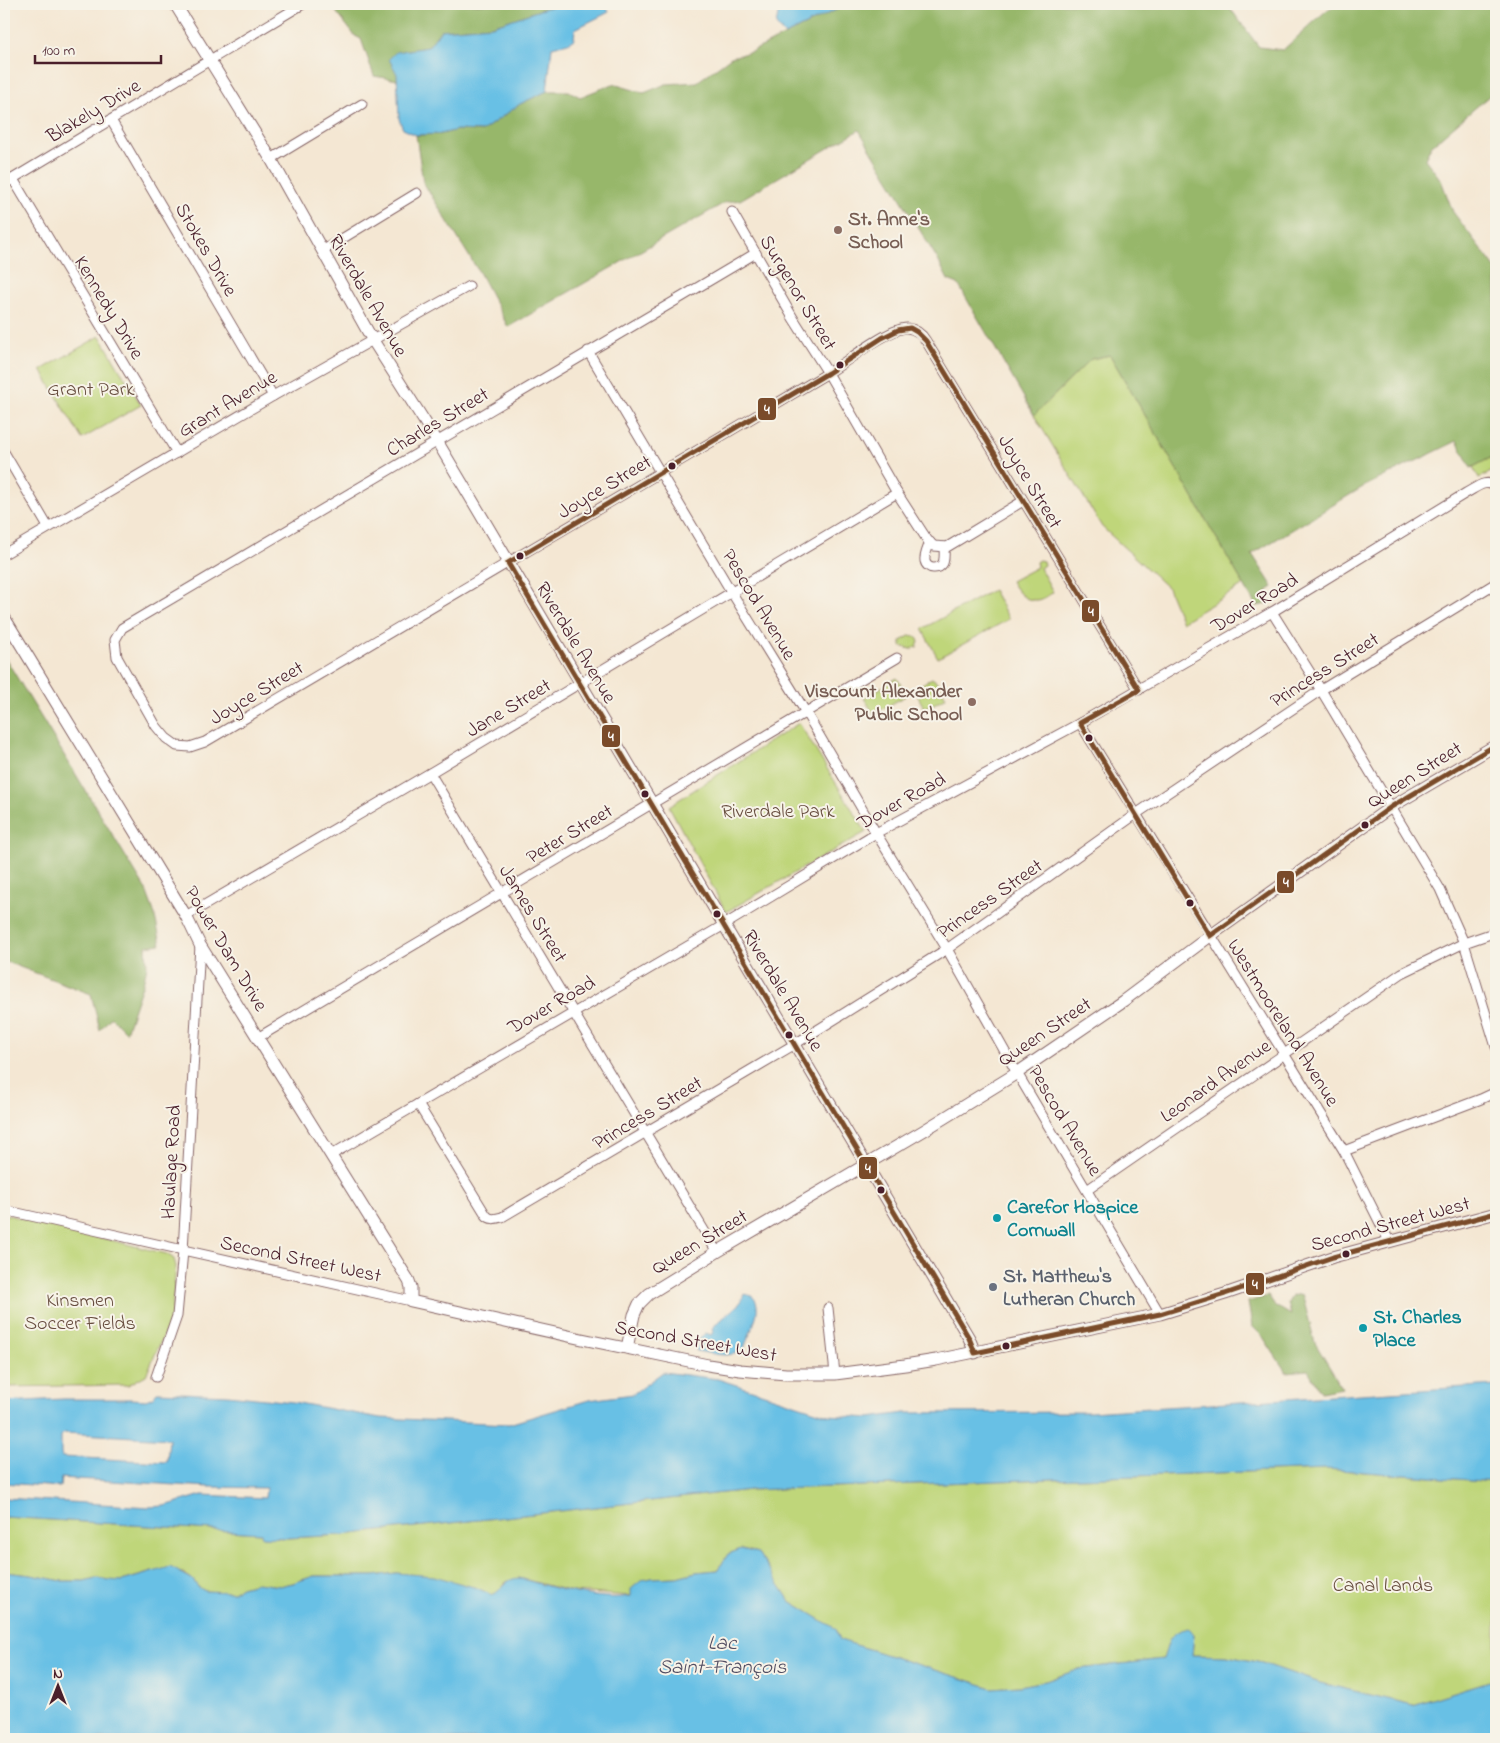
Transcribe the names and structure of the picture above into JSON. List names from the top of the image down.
{
  "streets": {
    "street": [
      "Blakely Drive",
      "Stokes Drive",
      "Surgenor Street",
      "Riverdale Avenue",
      "Kennedy Drive",
      "Grant Avenue",
      "Charles Street",
      "Joyce Street",
      "Dover Road",
      "Pescod Avenue",
      "Princess Street",
      "Jane Street",
      "Queen Street",
      "Peter Street",
      "James Street",
      "Power Dam Drive",
      "Westmooreland Avenue",
      "Leonard Avenue",
      "Haulage Road",
      "Second Street West"
    ]
  },
  "crossings": [
    ["Blakely Drive", "Stokes Drive"],
    ["Blakely Drive", "Riverdale Avenue"],
    ["Blakely Drive", "Kennedy Drive"],
    ["Stokes Drive", "Grant Avenue"],
    ["Surgenor Street", "Charles Street"],
    ["Surgenor Street", "Joyce Street"],
    ["Surgenor Street", "Jane Street"],
    ["Riverdale Avenue", "Grant Avenue"],
    ["Riverdale Avenue", "Charles Street"],
    ["Riverdale Avenue", "Joyce Street"],
    ["Riverdale Avenue", "Dover Road"],
    ["Riverdale Avenue", "Princess Street"],
    ["Riverdale Avenue", "Jane Street"],
    ["Riverdale Avenue", "Queen Street"],
    ["Riverdale Avenue", "Peter Street"],
    ["Riverdale Avenue", "Second Street West"],
    ["Kennedy Drive", "Grant Avenue"],
    ["Charles Street", "Joyce Street"],
    ["Charles Street", "Pescod Avenue"],
    ["Joyce Street", "Dover Road"],
    ["Joyce Street", "Pescod Avenue"],
    ["Dover Road", "Pescod Avenue"],
    ["Dover Road", "Princess Street"],
    ["Dover Road", "James Street"],
    ["Dover Road", "Power Dam Drive"],
    ["Dover Road", "Westmooreland Avenue"],
    ["Pescod Avenue", "Princess Street"],
    ["Pescod Avenue", "Jane Street"],
    ["Pescod Avenue", "Queen Street"],
    ["Pescod Avenue", "Peter Street"],
    ["Pescod Avenue", "Leonard Avenue"],
    ["Pescod Avenue", "Second Street West"],
    ["Princess Street", "James Street"],
    ["Princess Street", "Westmooreland Avenue"],
    ["Jane Street", "James Street"],
    ["Jane Street", "Power Dam Drive"],
    ["Queen Street", "James Street"],
    ["Queen Street", "Westmooreland Avenue"],
    ["Queen Street", "Second Street West"],
    ["Peter Street", "James Street"],
    ["Peter Street", "Power Dam Drive"],
    ["Power Dam Drive", "Haulage Road"],
    ["Power Dam Drive", "Second Street West"],
    ["Westmooreland Avenue", "Leonard Avenue"],
    ["Westmooreland Avenue", "Second Street West"],
    ["Haulage Road", "Second Street West"]
  ],
  "water": ["Lac Saint-François"],
  "parks": [
    "Grant Park",
    "Riverdale Park",
    "Kinsmen Soccer Fields",
    "Canal Lands"
  ],
  "places": [
    "St. Anne's School",
    "Viscount Alexander Public School",
    "Carefor Hospice Cornwall",
    "St. Matthew's Lutheran Church",
    "St. Charles Place"
  ],
  "lines": ["transit line 4"],
  "scale_bar": "100 m",
  "north": "top"
}
